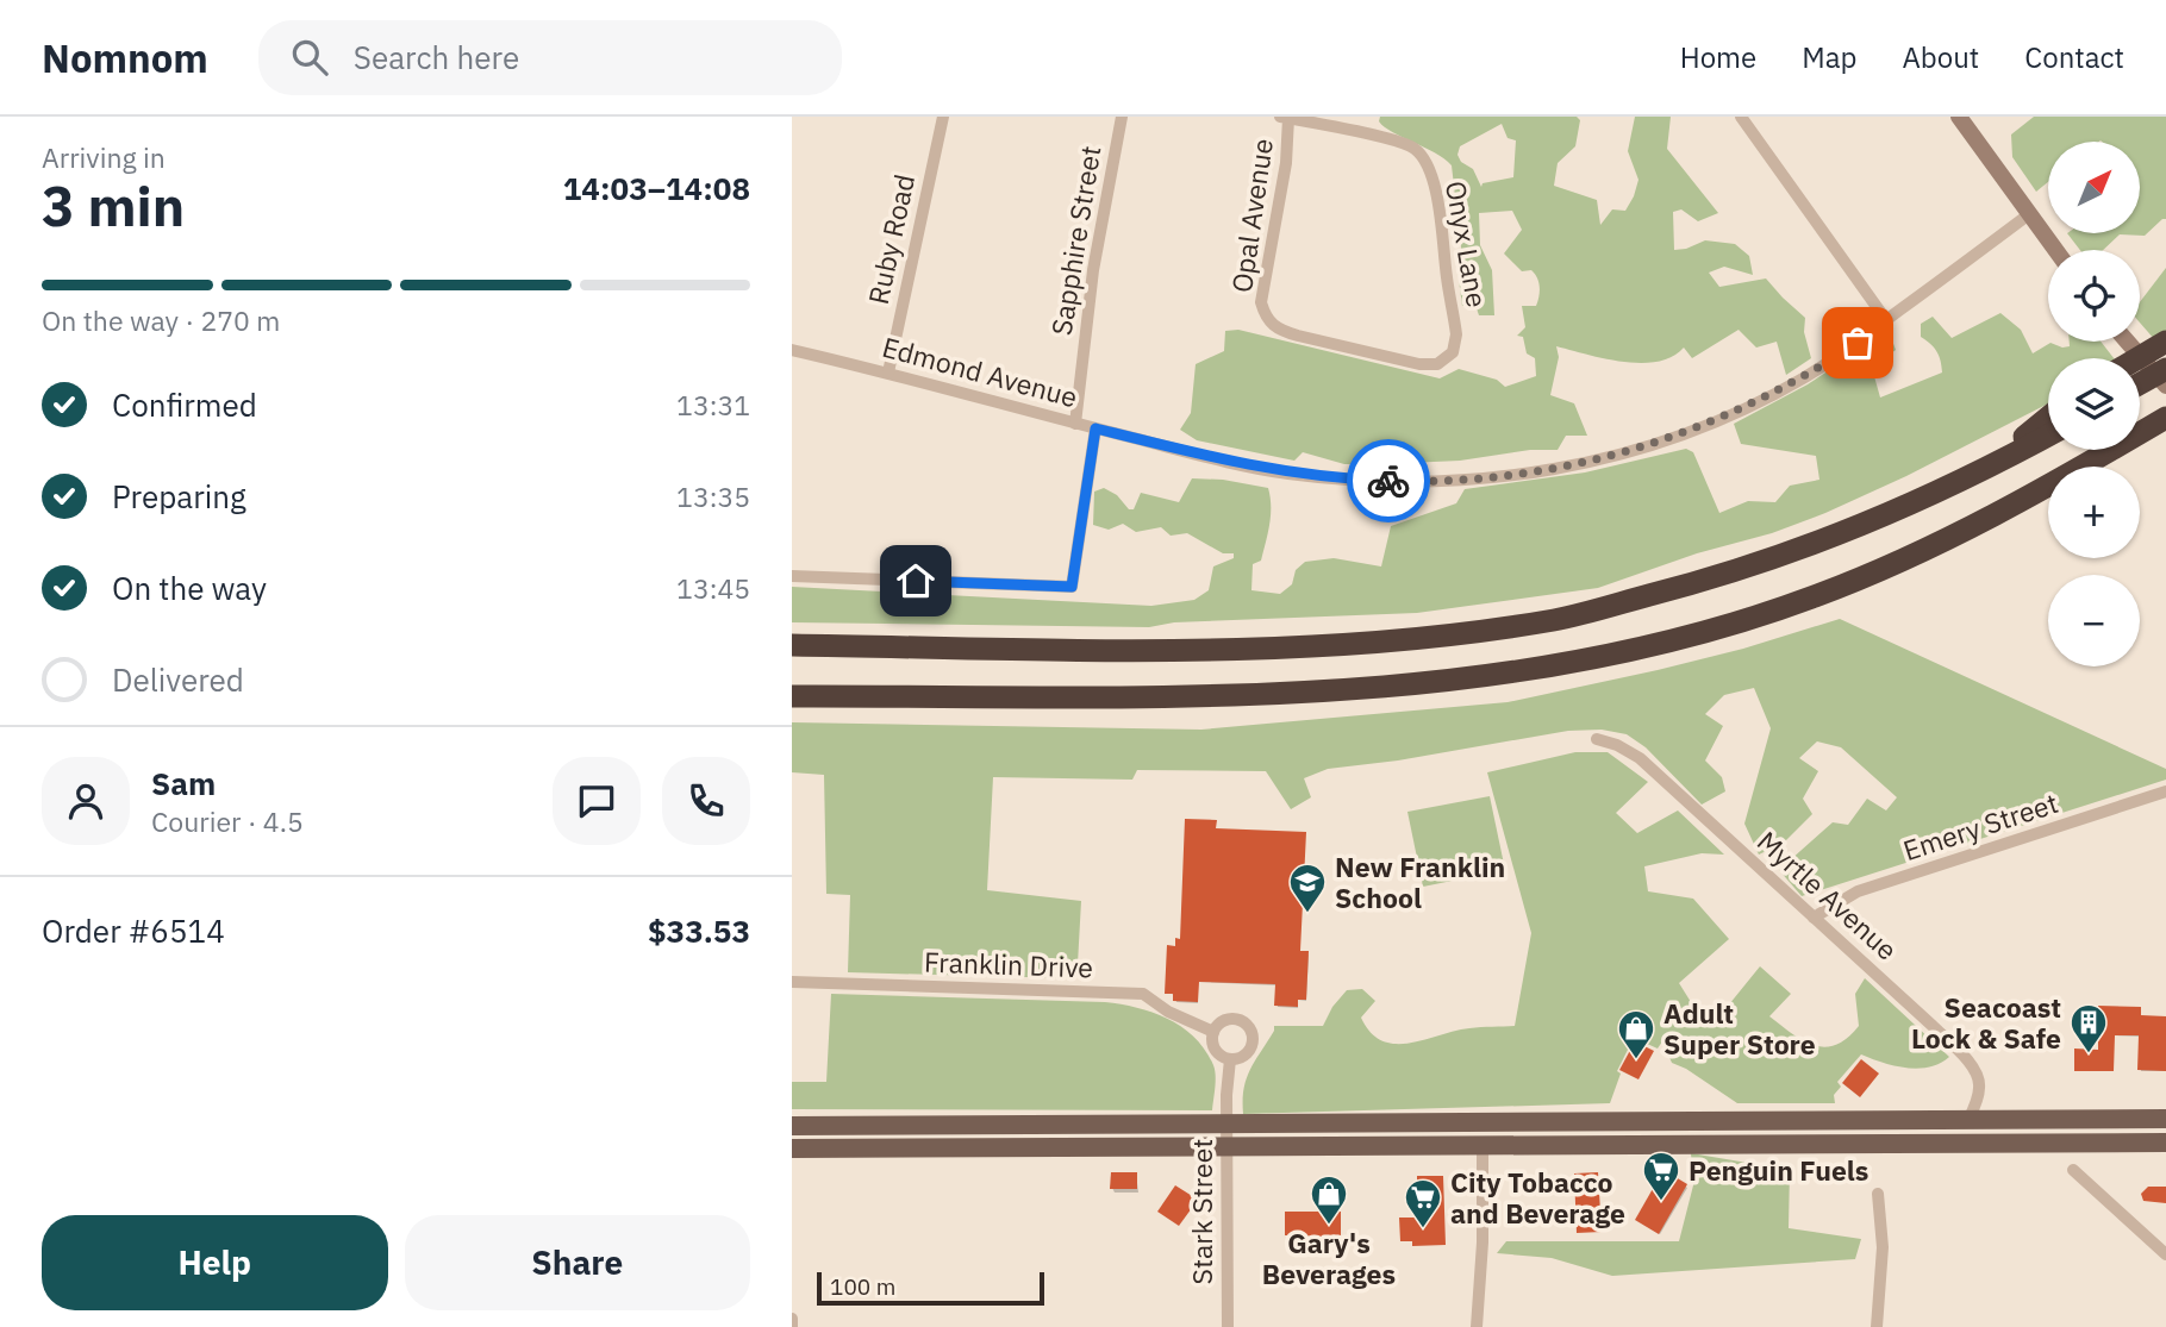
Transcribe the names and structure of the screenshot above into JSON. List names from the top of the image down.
{
  "streets": {
    "street": [
      "Opal Avenue",
      "Ruby Road",
      "Sapphire Street",
      "Onyx Lane",
      "Edmond Avenue",
      "Emery Street",
      "Myrtle Avenue",
      "Franklin Drive",
      "Stark Street"
    ]
  },
  "crossings": [
    ["Opal Avenue", "Onyx Lane"],
    ["Ruby Road", "Edmond Avenue"],
    ["Sapphire Street", "Edmond Avenue"],
    ["Emery Street", "Myrtle Avenue"],
    ["Franklin Drive", "Stark Street"]
  ],
  "places": {
    "school or university": ["New Franklin School"],
    "building": ["Seacoast Lock & Safe"],
    "shop": ["Adult Super Store", "Gary's Beverages"],
    "supermarket": ["Penguin Fuels", "City Tobacco and Beverage"]
  },
  "scale_bar": "100 m",
  "north": "top right",
  "page": {
    "header": "Nomnom",
    "search": "Search here",
    "nav": [
      "Home",
      "Map",
      "About",
      "Contact"
    ],
    "heading": ["3 min", "Arriving in", "14:03–14:08"],
    "panel": [
      "Sam",
      "Courier · 4.5",
      "Order #6514",
      "$33.53"
    ],
    "map_buttons": ["+", "−"],
    "bar": "On the way · 270 m",
    "list": [
      ["Confirmed", "13:31"],
      ["Preparing", "13:35"],
      ["On the way", "13:45"],
      "Delivered"
    ],
    "buttons": ["Help", "Share"],
    "scale": "100 m"
  }
}
